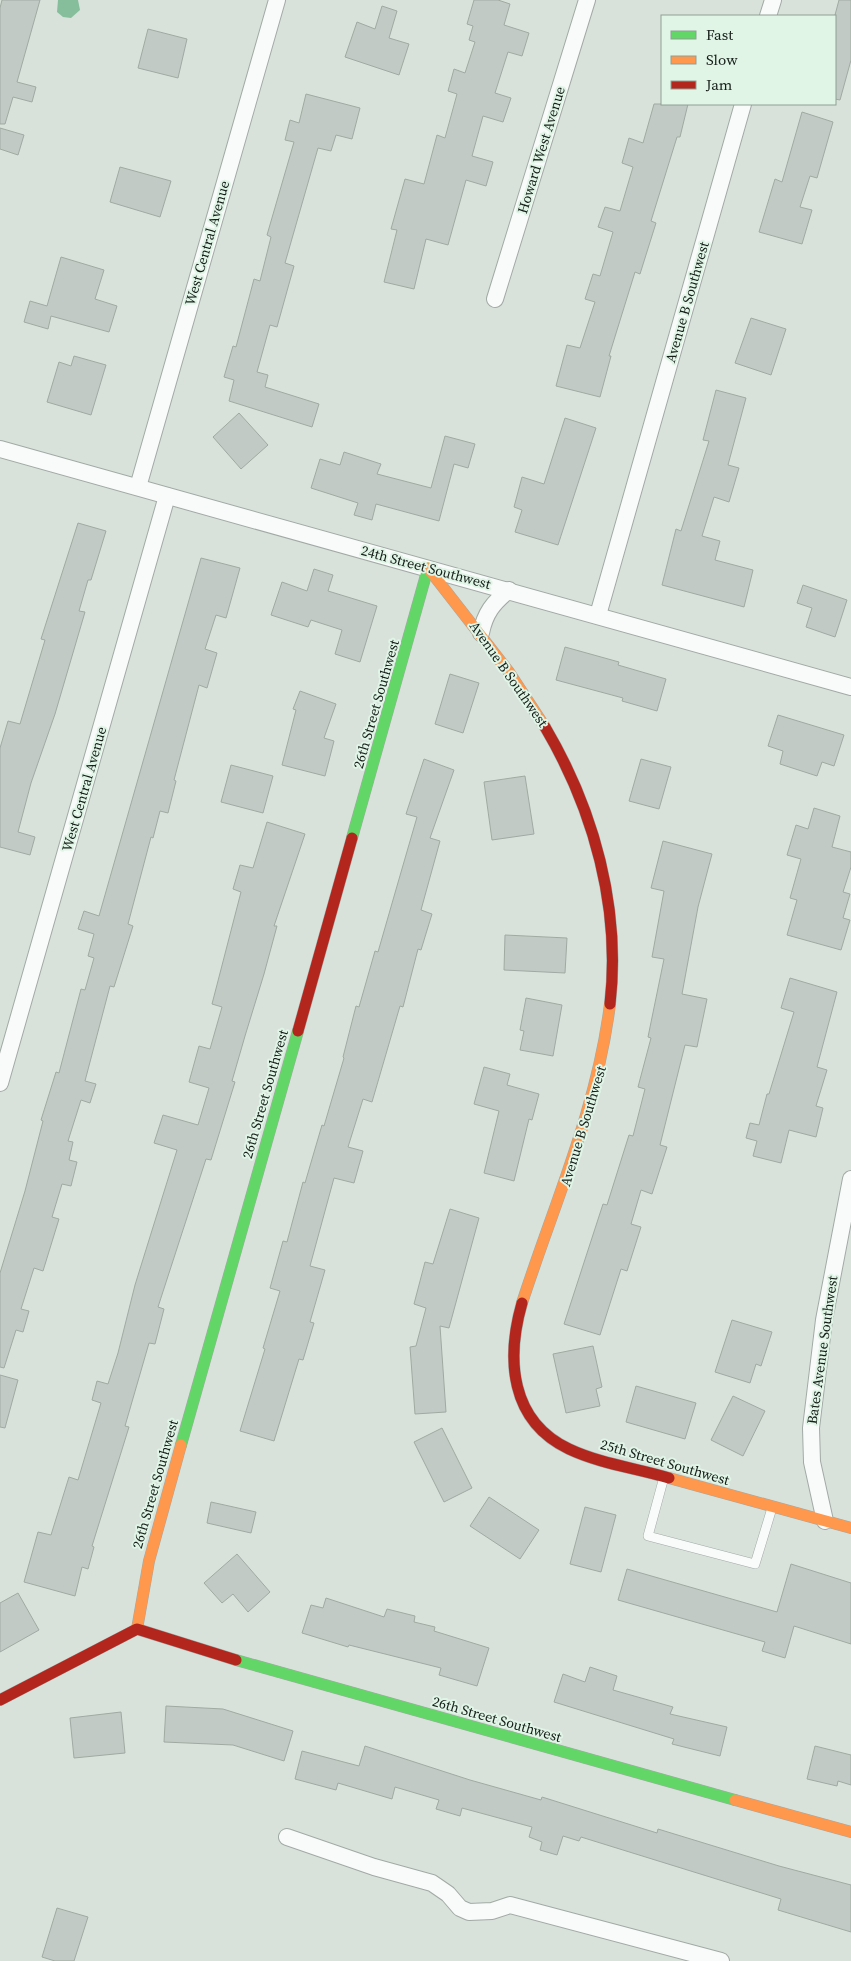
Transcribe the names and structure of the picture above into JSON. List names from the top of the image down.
{
  "streets": {
    "street": [
      "Howard West Avenue",
      "West Central Avenue",
      "Avenue B Southwest",
      "24th Street Southwest",
      "26th Street Southwest",
      "Bates Avenue Southwest",
      "25th Street Southwest"
    ]
  },
  "crossings": [
    ["West Central Avenue", "24th Street Southwest"],
    ["Avenue B Southwest", "24th Street Southwest"],
    ["Avenue B Southwest", "26th Street Southwest"],
    ["Avenue B Southwest", "25th Street Southwest"],
    ["24th Street Southwest", "26th Street Southwest"],
    ["Bates Avenue Southwest", "25th Street Southwest"]
  ],
  "legend": ["Fast", "Slow", "Jam"]
}
